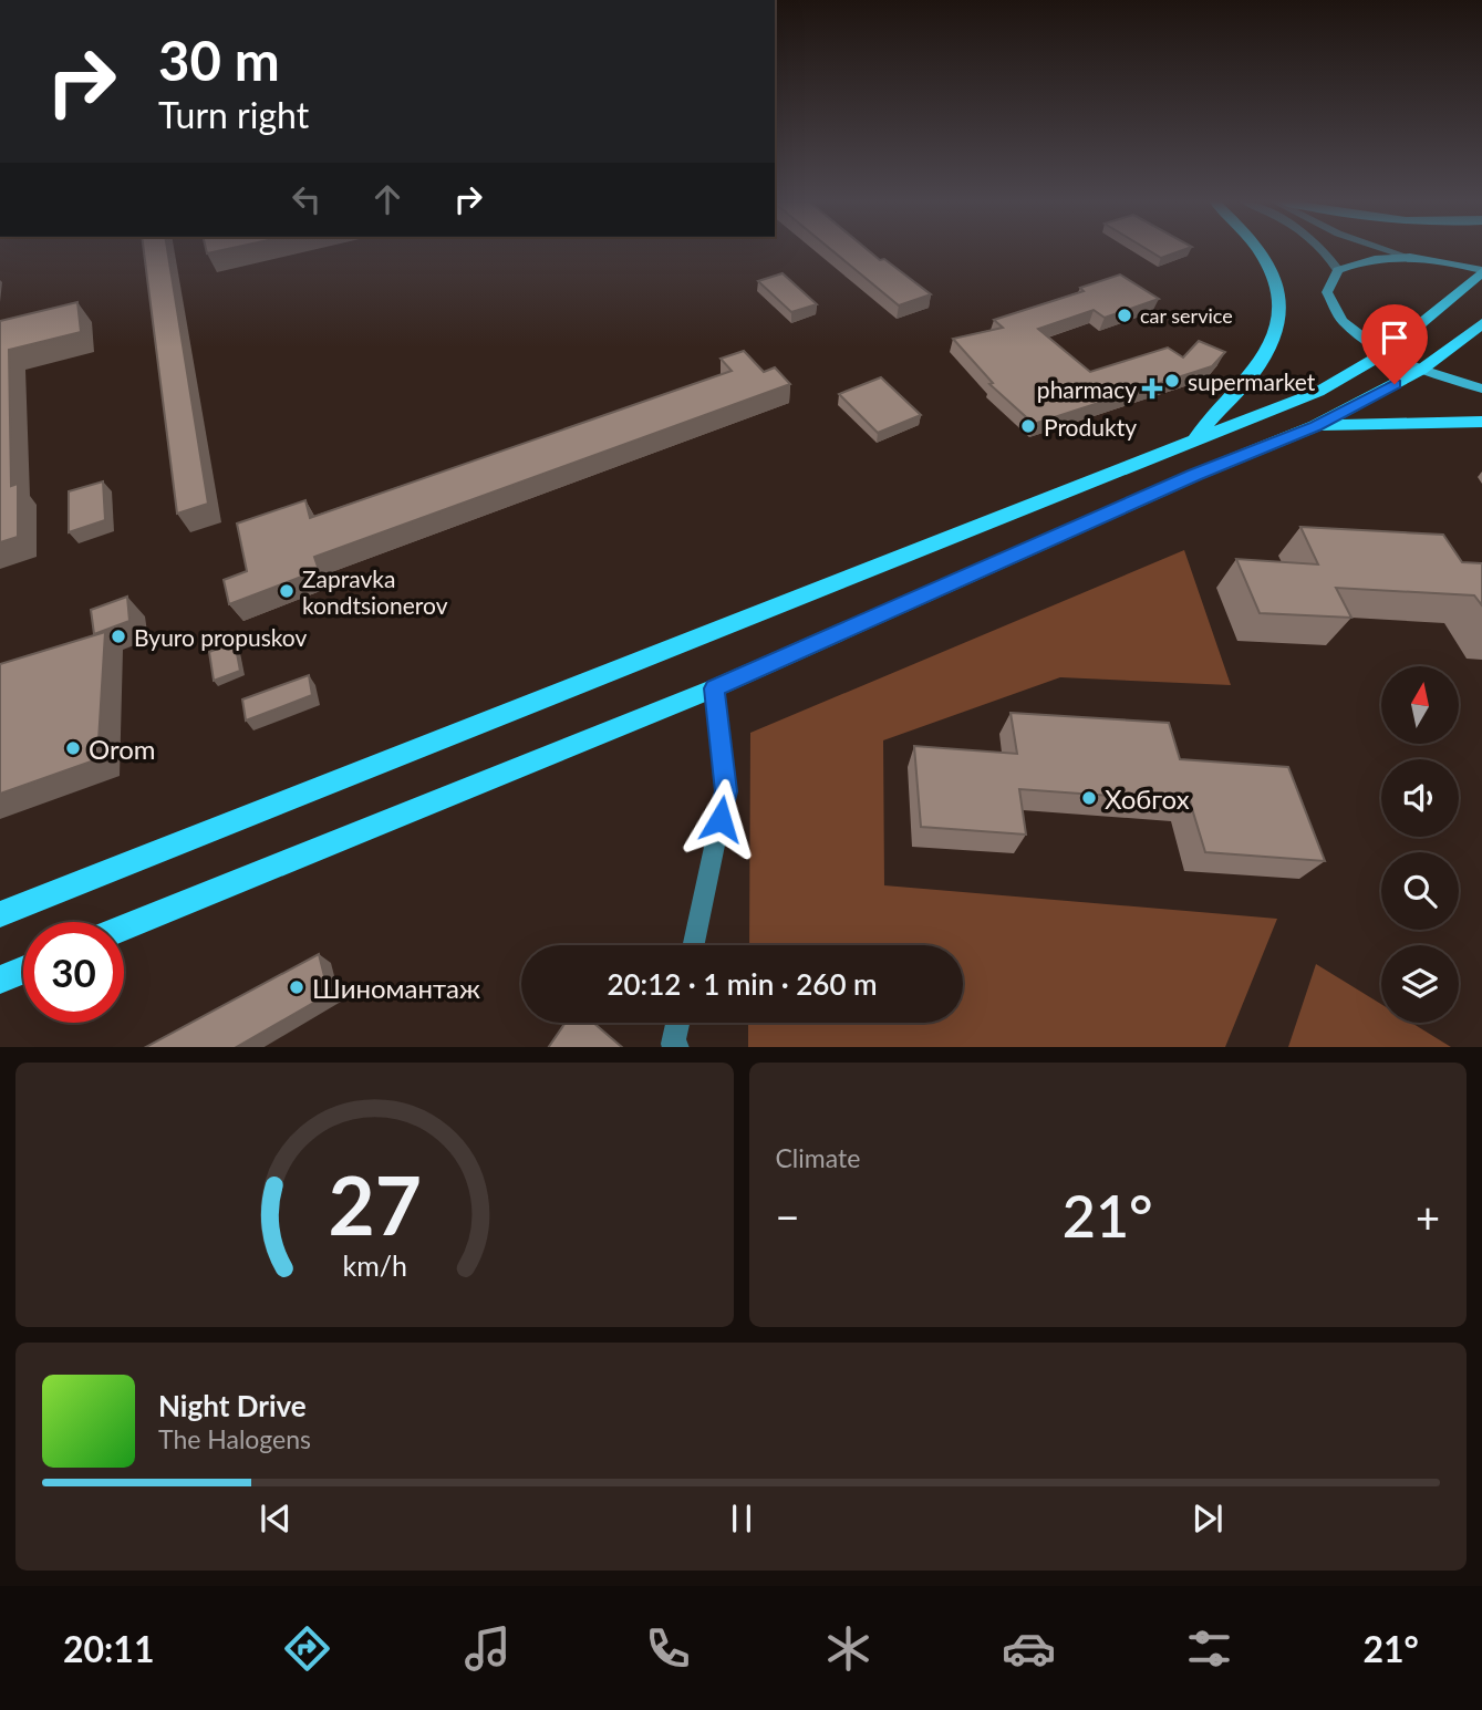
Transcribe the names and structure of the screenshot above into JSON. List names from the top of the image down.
{
  "places": {
    "other": [
      "car service",
      "supermarket",
      "Produkty",
      "Zapravka kondtsionerov",
      "Byuro propuskov",
      "Orom",
      "Хобгох",
      "Шиномантаж"
    ],
    "health": ["pharmacy"]
  },
  "north": "top",
  "page": {
    "turn": ["30 m", "Turn right"],
    "limit": "30",
    "trip": "20:12 · 1 min · 260 m",
    "tile": "Climate",
    "heat": ["−", "21°", "+"],
    "song": ["Night Drive", "The Halogens"],
    "tabs": ["20:11", "21°"],
    "gauge": ["27", "km/h"]
  }
}
